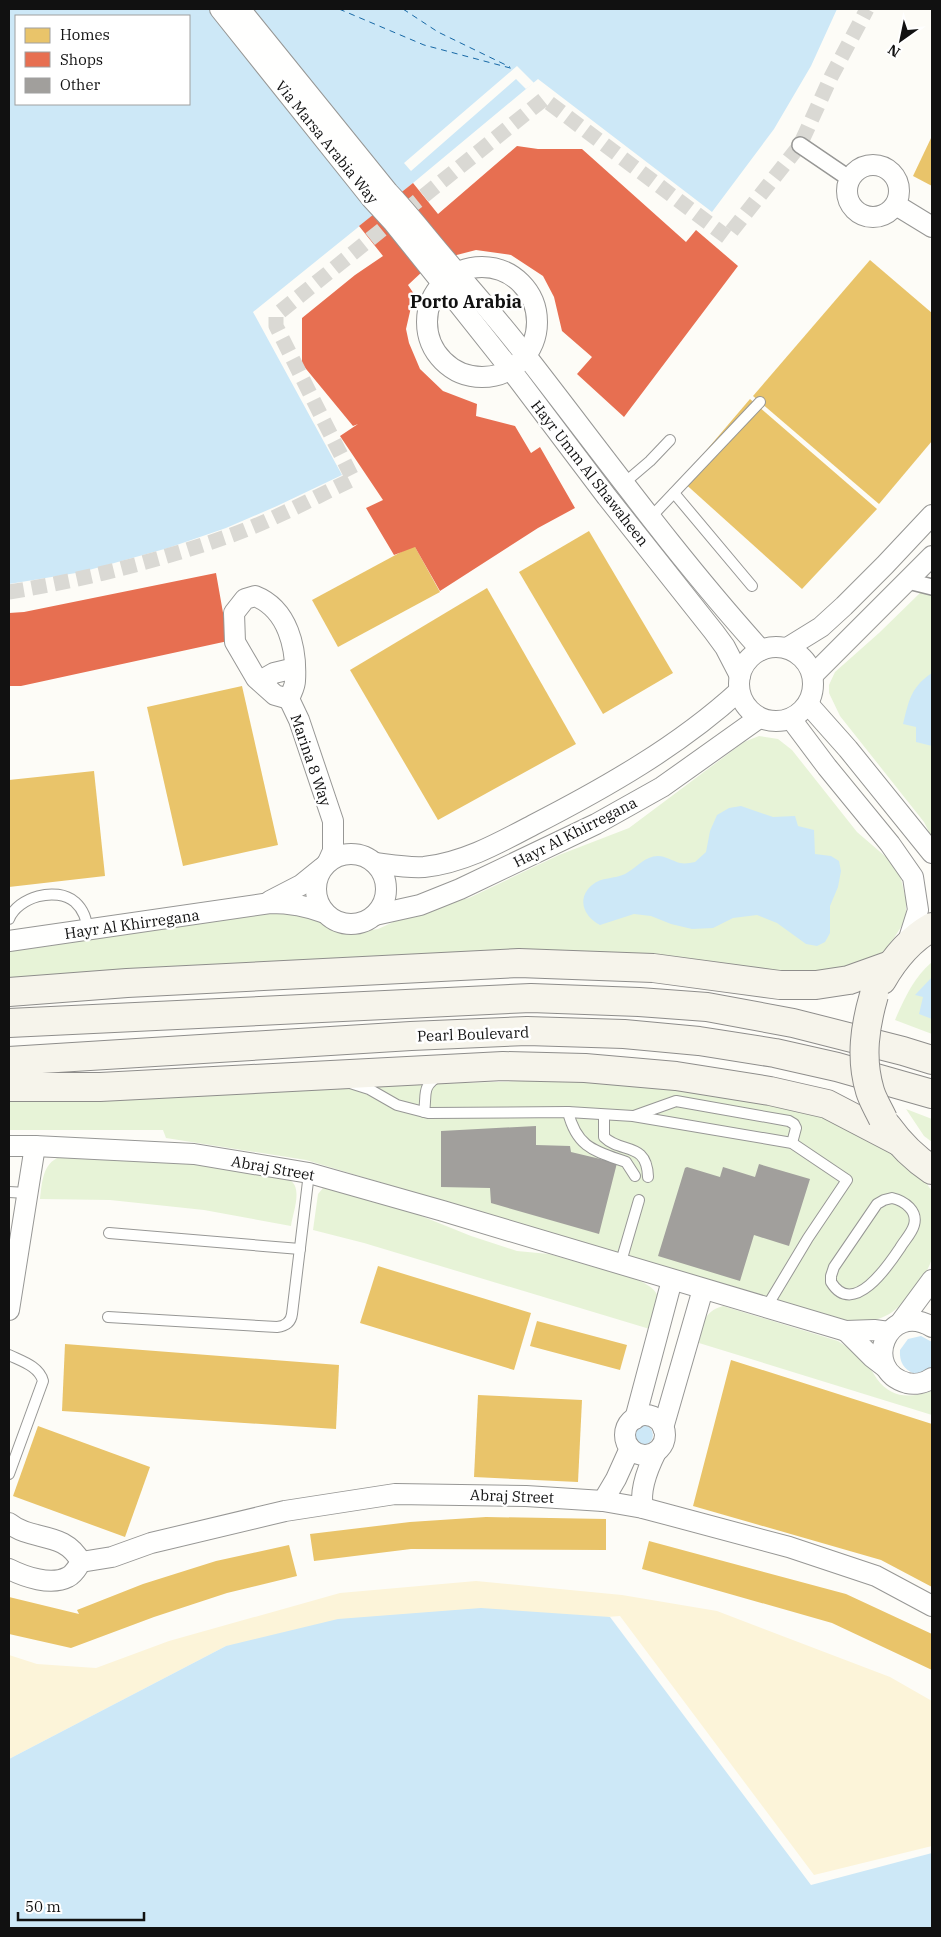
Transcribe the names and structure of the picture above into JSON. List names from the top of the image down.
{
  "streets": {
    "main road": ["Pearl Boulevard"],
    "street": [
      "Via Marsa Arabia Way",
      "Hayr Umm Al Shawaheen",
      "Marina 8 Way",
      "Hayr Al Khirregana",
      "Abraj Street"
    ]
  },
  "crossings": [
    ["Via Marsa Arabia Way", "Hayr Umm Al Shawaheen"],
    ["Hayr Umm Al Shawaheen", "Hayr Al Khirregana"],
    ["Marina 8 Way", "Hayr Al Khirregana"]
  ],
  "districts": ["Porto Arabia"],
  "legend": ["Homes", "Shops", "Other"],
  "scale_bar": "50 m",
  "north": "bottom left"
}
